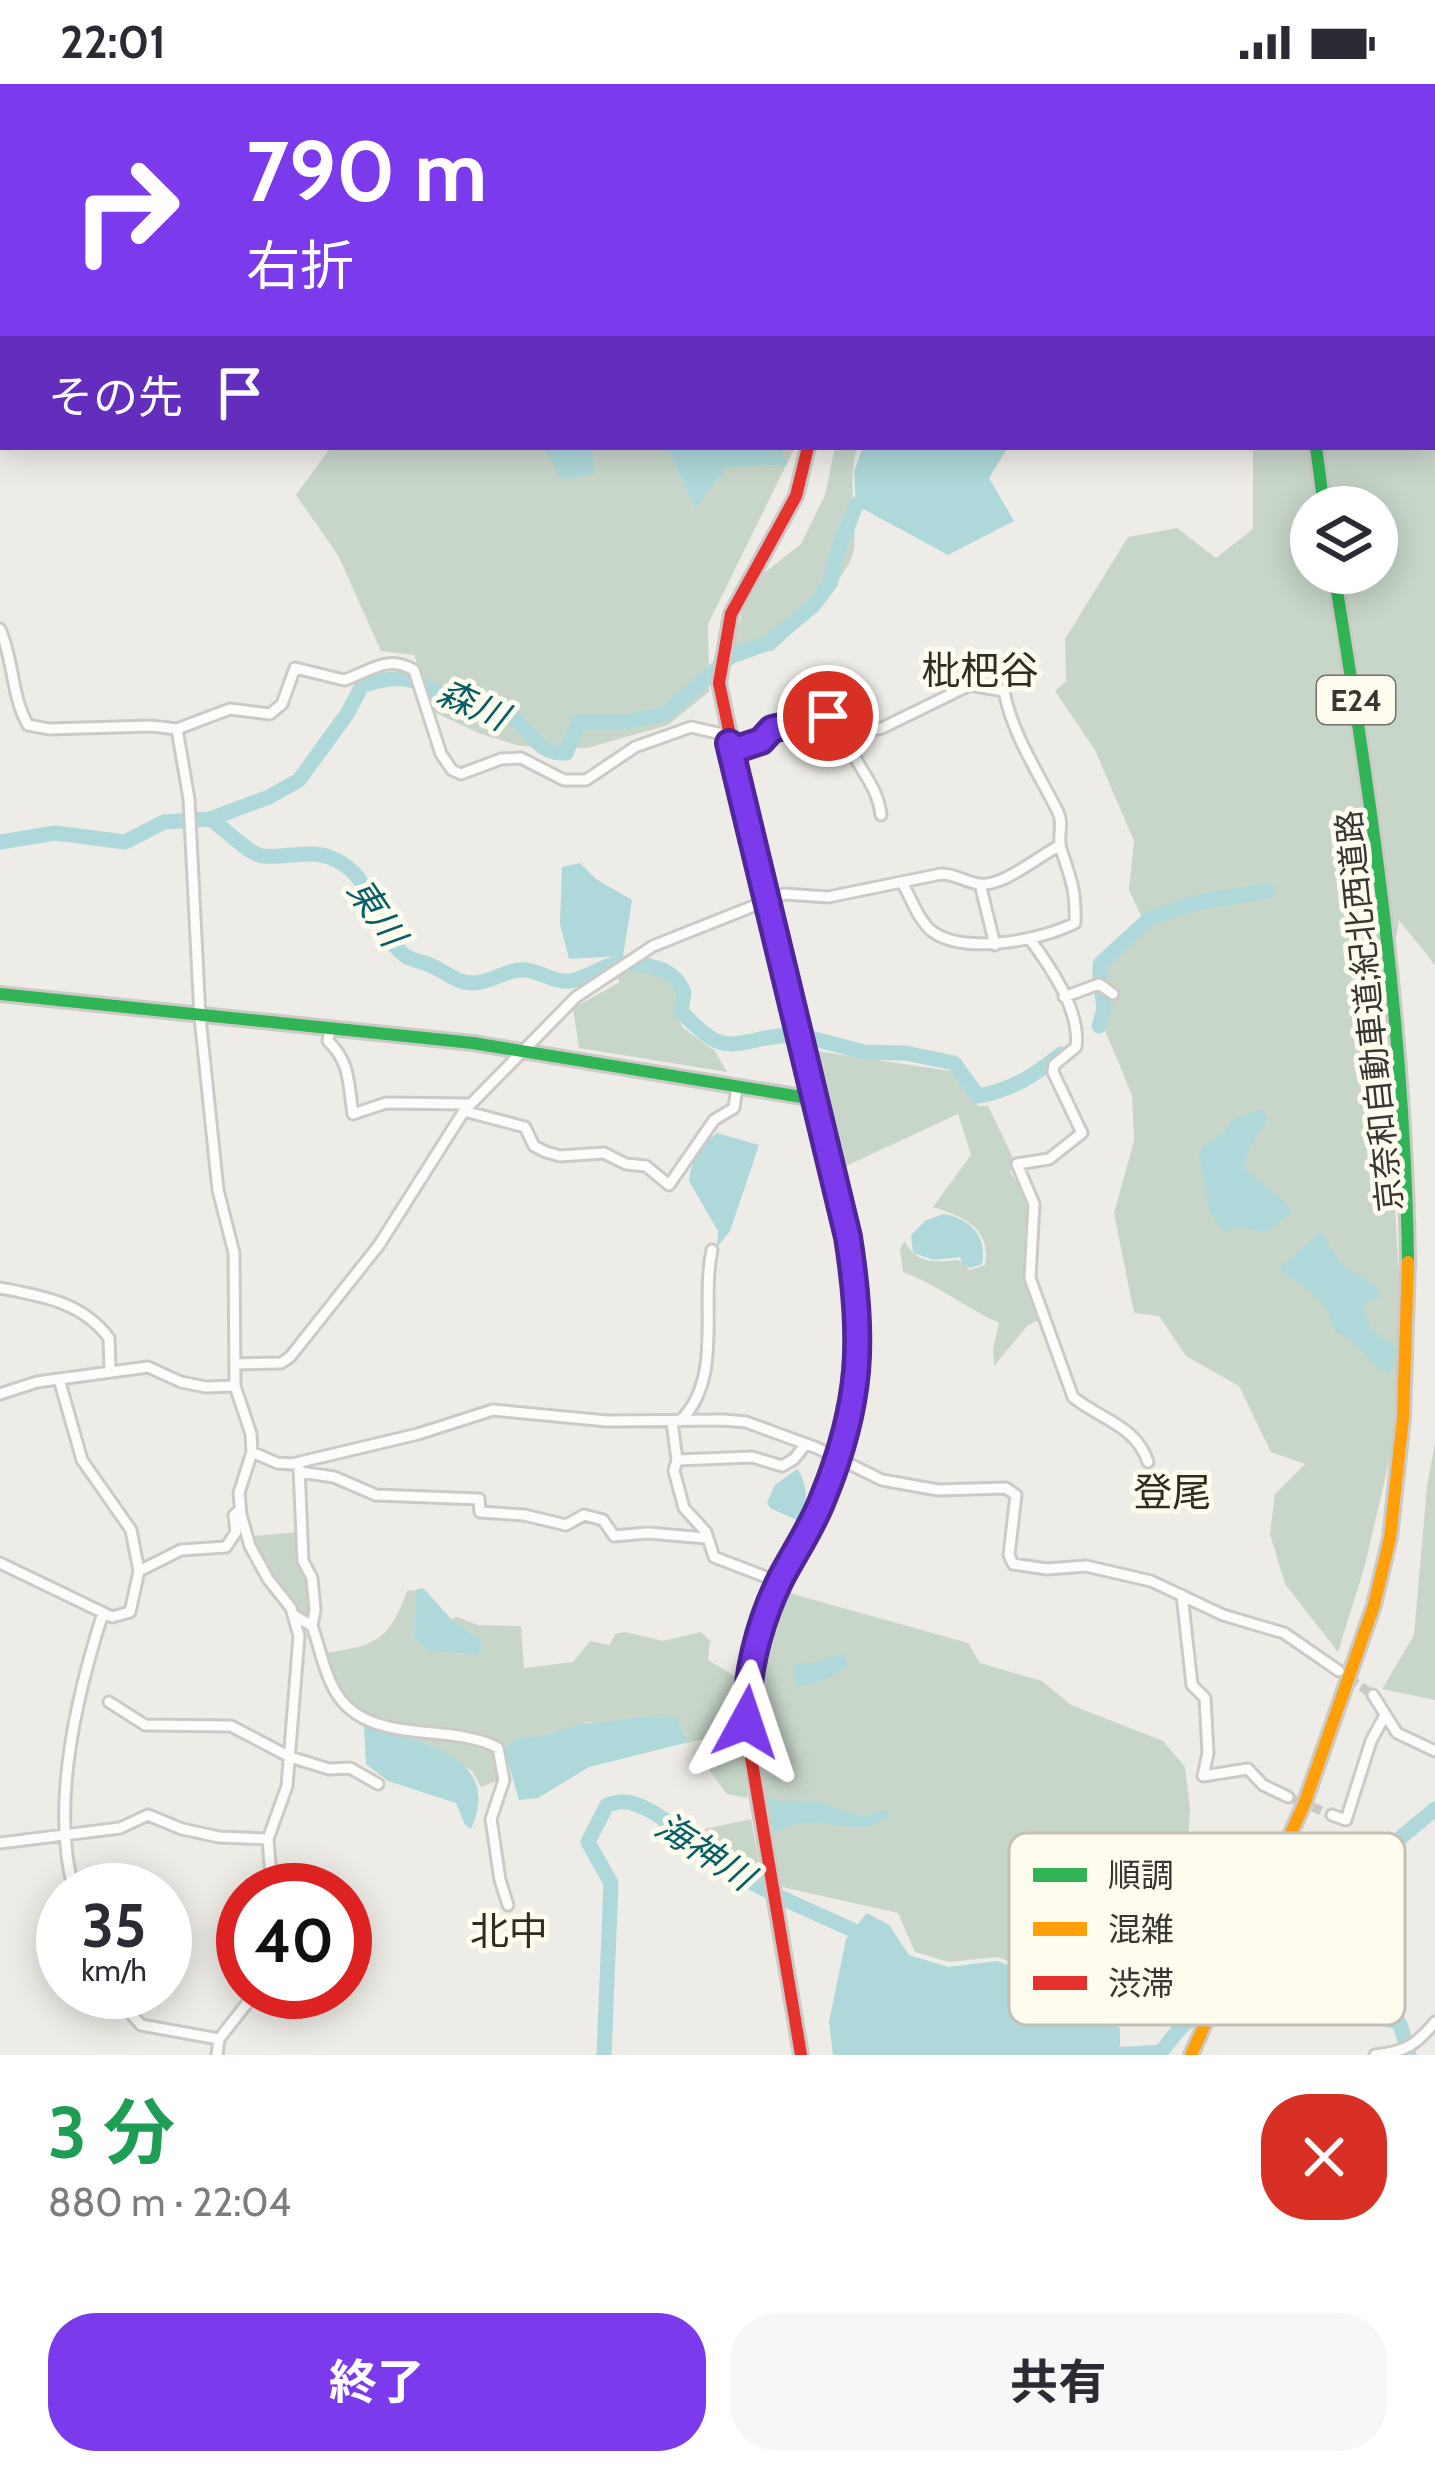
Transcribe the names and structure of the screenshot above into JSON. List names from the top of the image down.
{
  "streets": {
    "main road": ["E24", "京奈和自動車道;紀北西道路"]
  },
  "districts": ["枇杷谷", "登尾", "北中"],
  "water": ["森川", "東川", "海神川"],
  "legend": ["順調", "混雑", "渋滞"],
  "page": {
    "status": "22:01",
    "turn": ["790 m", "右折"],
    "then": "その先",
    "speed": "35 km/h",
    "limit": "40",
    "heading": ["3 分", "880 m · 22:04"],
    "buttons": ["終了", "共有"]
  }
}
